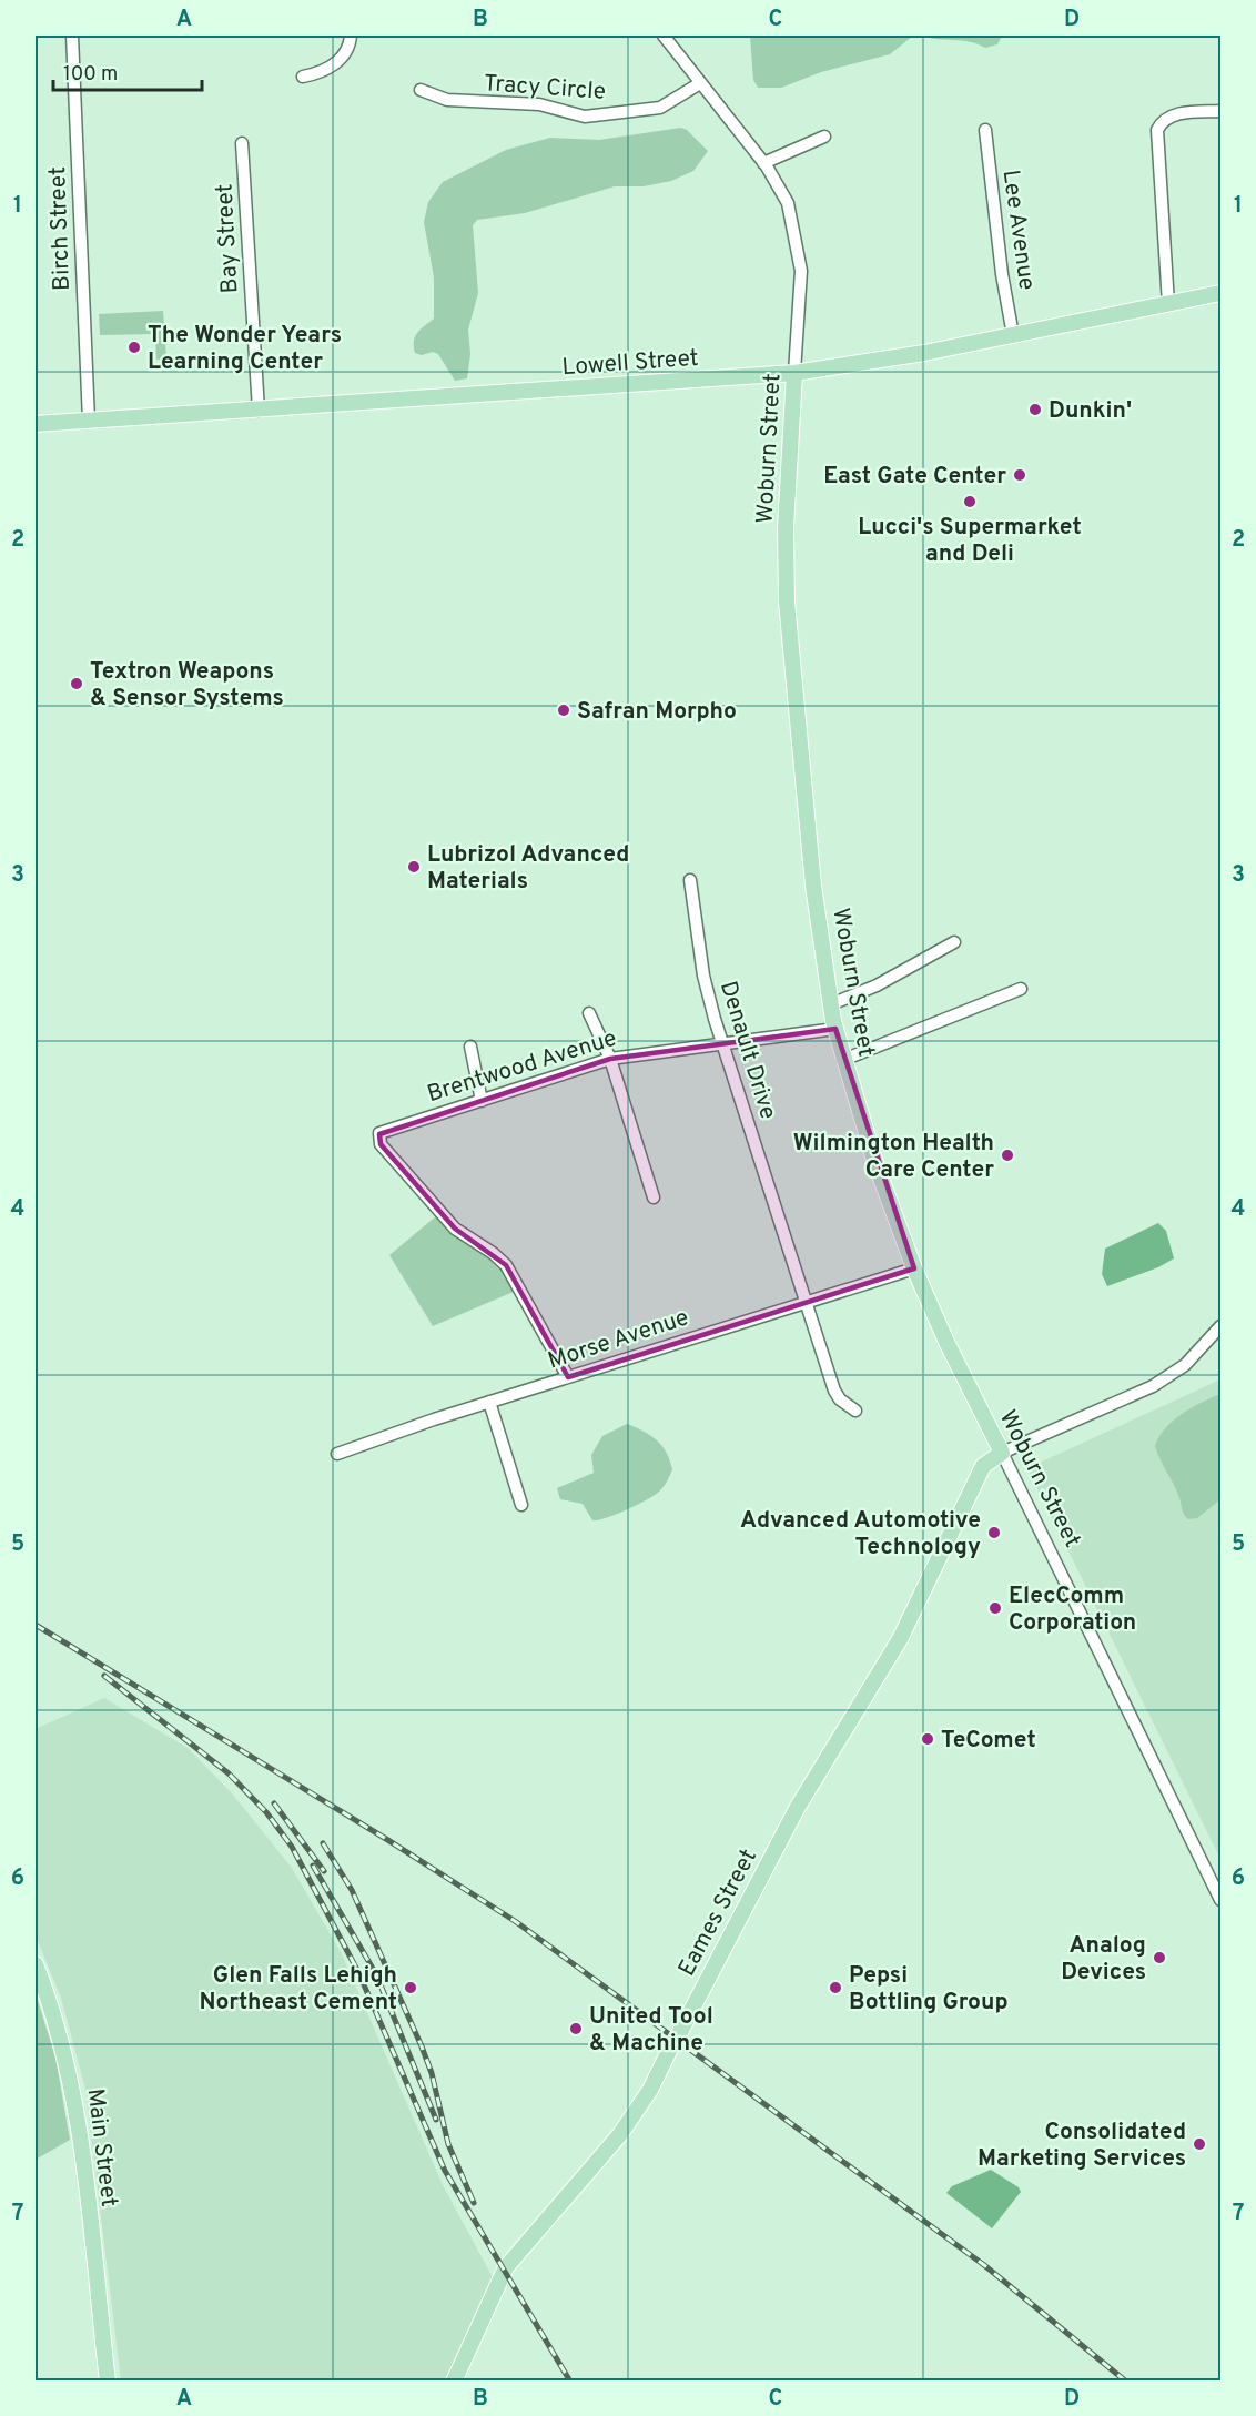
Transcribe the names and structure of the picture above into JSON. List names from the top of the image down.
{
  "streets": {
    "main road": [
      "Lowell Street",
      "Woburn Street",
      "Eames Street",
      "Main Street"
    ],
    "street": [
      "Tracy Circle",
      "Birch Street",
      "Lee Avenue",
      "Bay Street",
      "Denault Drive",
      "Brentwood Avenue",
      "Morse Avenue"
    ]
  },
  "crossings": [
    ["Tracy Circle", "Woburn Street"],
    ["Birch Street", "Lowell Street"],
    ["Lee Avenue", "Lowell Street"],
    ["Bay Street", "Lowell Street"],
    ["Lowell Street", "Woburn Street"],
    ["Woburn Street", "Brentwood Avenue"],
    ["Woburn Street", "Morse Avenue"],
    ["Woburn Street", "Eames Street"],
    ["Denault Drive", "Brentwood Avenue"],
    ["Denault Drive", "Morse Avenue"],
    ["Brentwood Avenue", "Morse Avenue"]
  ],
  "places": [
    "The Wonder Years Learning Center",
    "Dunkin'",
    "East Gate Center",
    "Lucci's Supermarket and Deli",
    "Textron Weapons & Sensor Systems",
    "Safran Morpho",
    "Lubrizol Advanced Materials",
    "Wilmington Health Care Center",
    "Advanced Automotive Technology",
    "ElecComm Corporation",
    "TeComet",
    "Analog Devices",
    "Glen Falls Lehigh Northeast Cement",
    "Pepsi Bottling Group",
    "United Tool & Machine",
    "Consolidated Marketing Services"
  ],
  "scale_bar": "100 m",
  "grid": {
    "columns": [
      "A",
      "B",
      "C",
      "D"
    ],
    "rows": [
      "1",
      "2",
      "3",
      "4",
      "5",
      "6",
      "7"
    ]
  }
}
